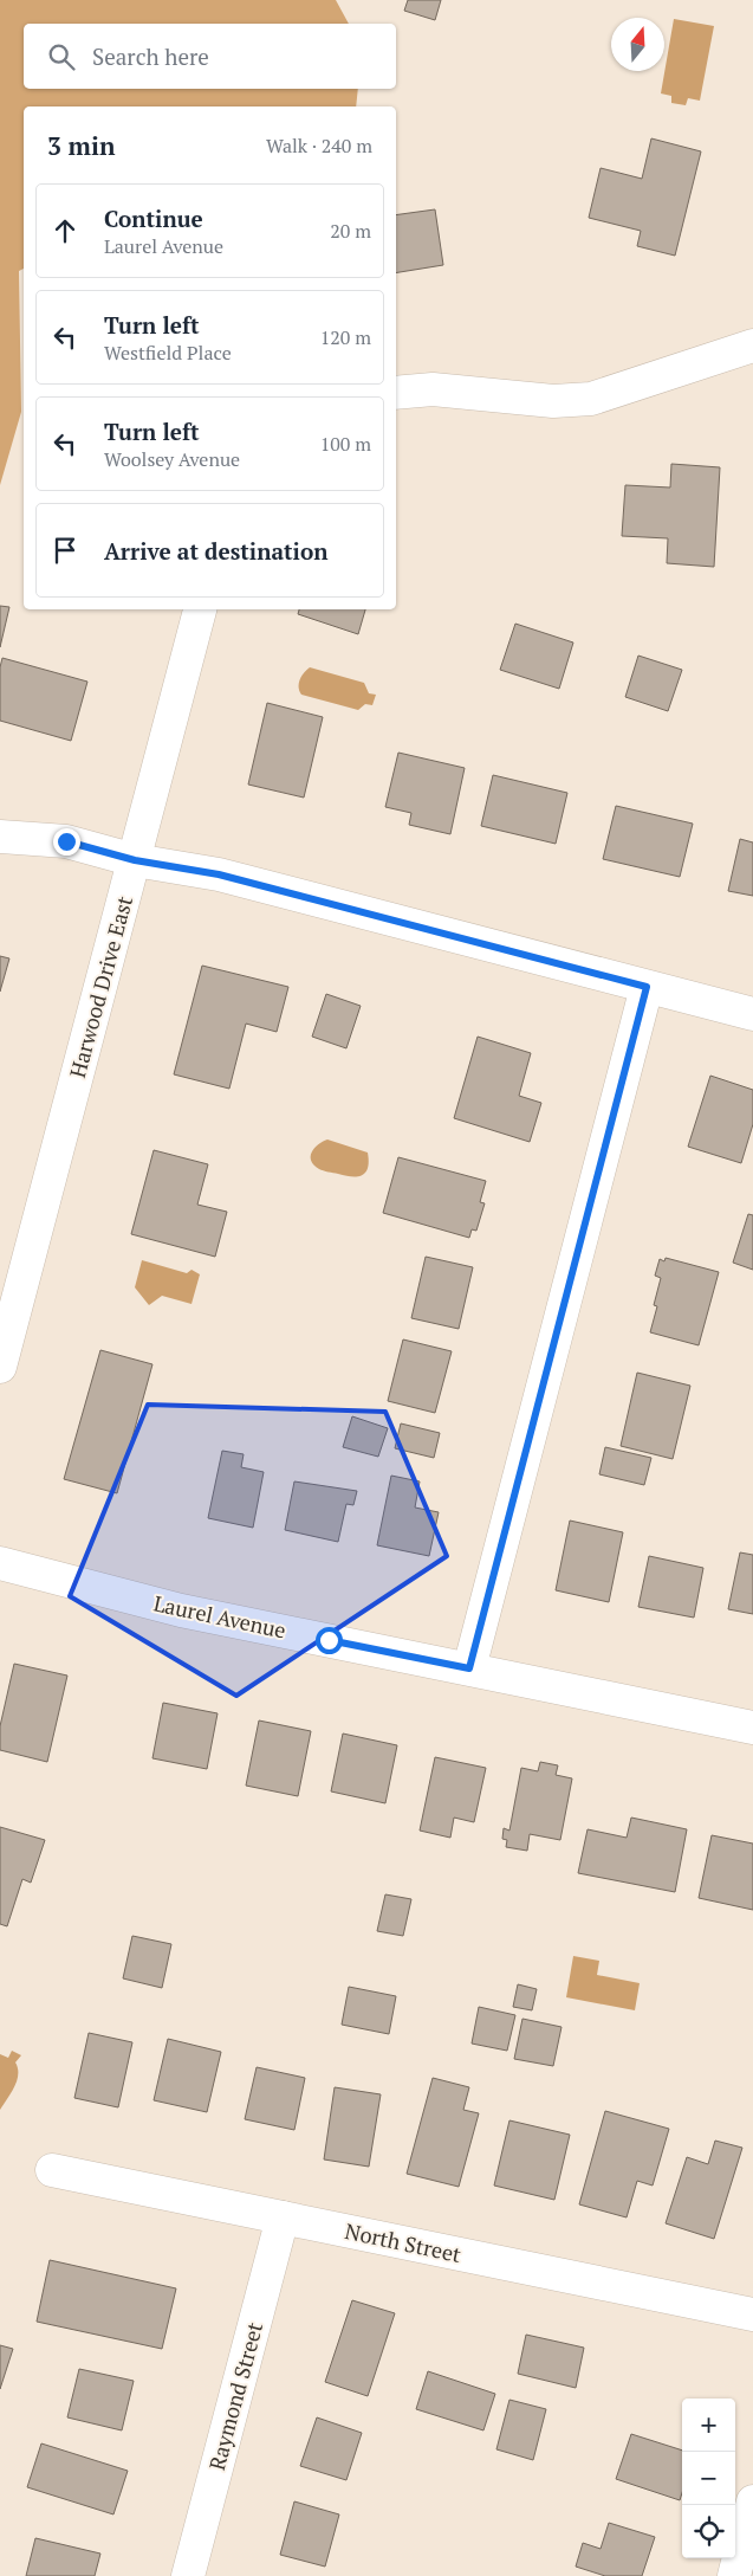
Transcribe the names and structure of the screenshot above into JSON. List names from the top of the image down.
{
  "streets": {
    "street": [
      "Harwood Drive East",
      "Laurel Avenue",
      "North Street",
      "Raymond Street"
    ]
  },
  "crossings": [
    ["North Street", "Raymond Street"]
  ],
  "north": "top",
  "page": {
    "search": "Search here",
    "heading": ["3 min", "Walk · 240 m"],
    "list": [
      ["Continue", "Laurel Avenue", "20 m"],
      ["Turn left", "Westfield Place", "120 m"],
      ["Turn left", "Woolsey Avenue", "100 m"],
      "Arrive at destination"
    ],
    "map_buttons": ["+", "−"]
  }
}
